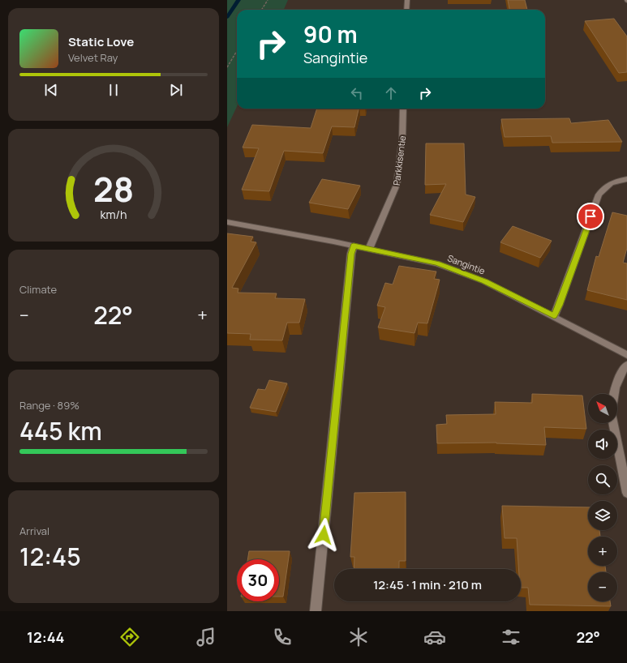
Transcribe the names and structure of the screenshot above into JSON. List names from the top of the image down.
{
  "streets": {
    "street": ["Parkkisentie", "Sangintie"]
  },
  "crossings": [
    ["Parkkisentie", "Sangintie"]
  ],
  "north": "top left",
  "page": {
    "turn": ["90 m", "Sangintie"],
    "song": ["Static Love", "Velvet Ray"],
    "tile": [
      "Climate",
      ["Range · 89%", "445 km"],
      ["Arrival", "12:45"]
    ],
    "heat": ["−", "22°", "+"],
    "map_buttons": ["+", "−"],
    "limit": "30",
    "trip": "12:45 · 1 min · 210 m",
    "tabs": ["12:44", "22°"],
    "gauge": ["28", "km/h"]
  }
}
